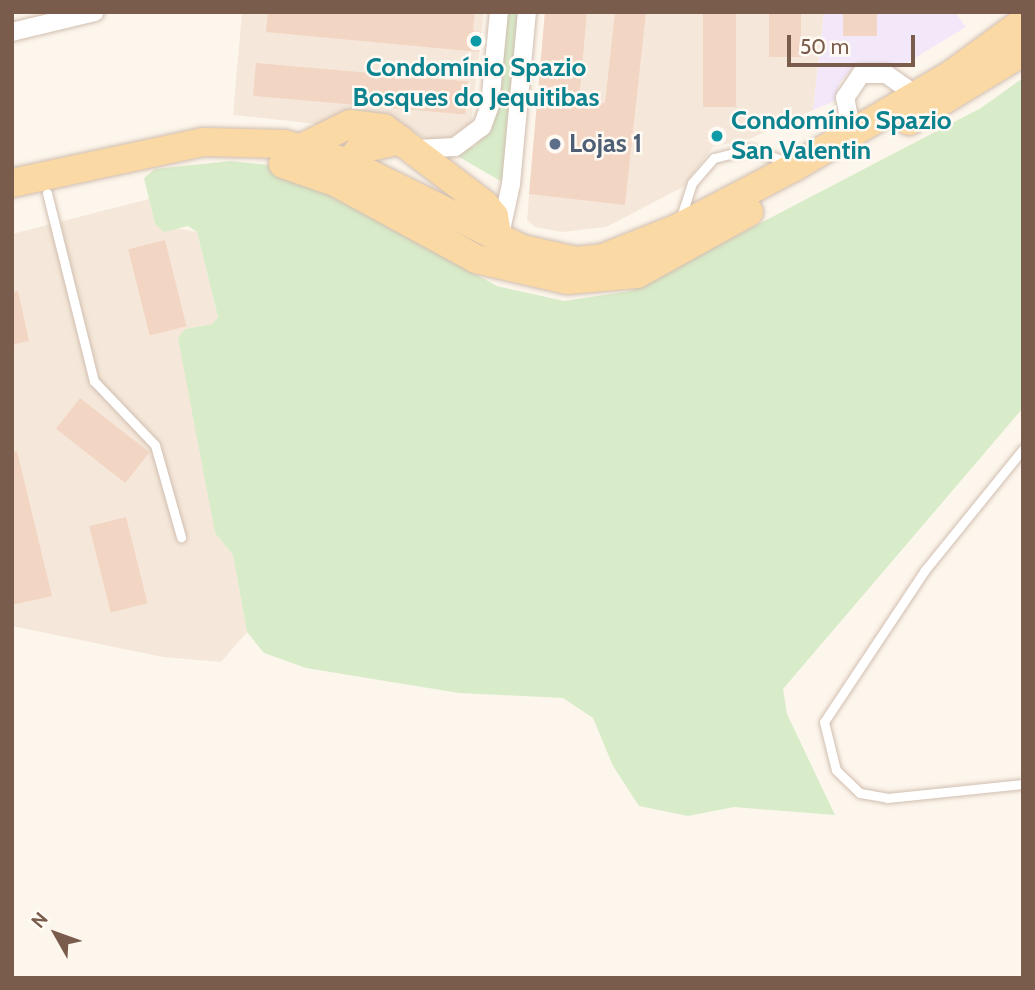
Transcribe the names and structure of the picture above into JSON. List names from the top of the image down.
{
  "places": ["Condomínio Spazio Bosques do Jequitibas", "Condomínio Spazio San Valentin", "Lojas 1"],
  "scale_bar": "50 m",
  "north": "top left"
}
